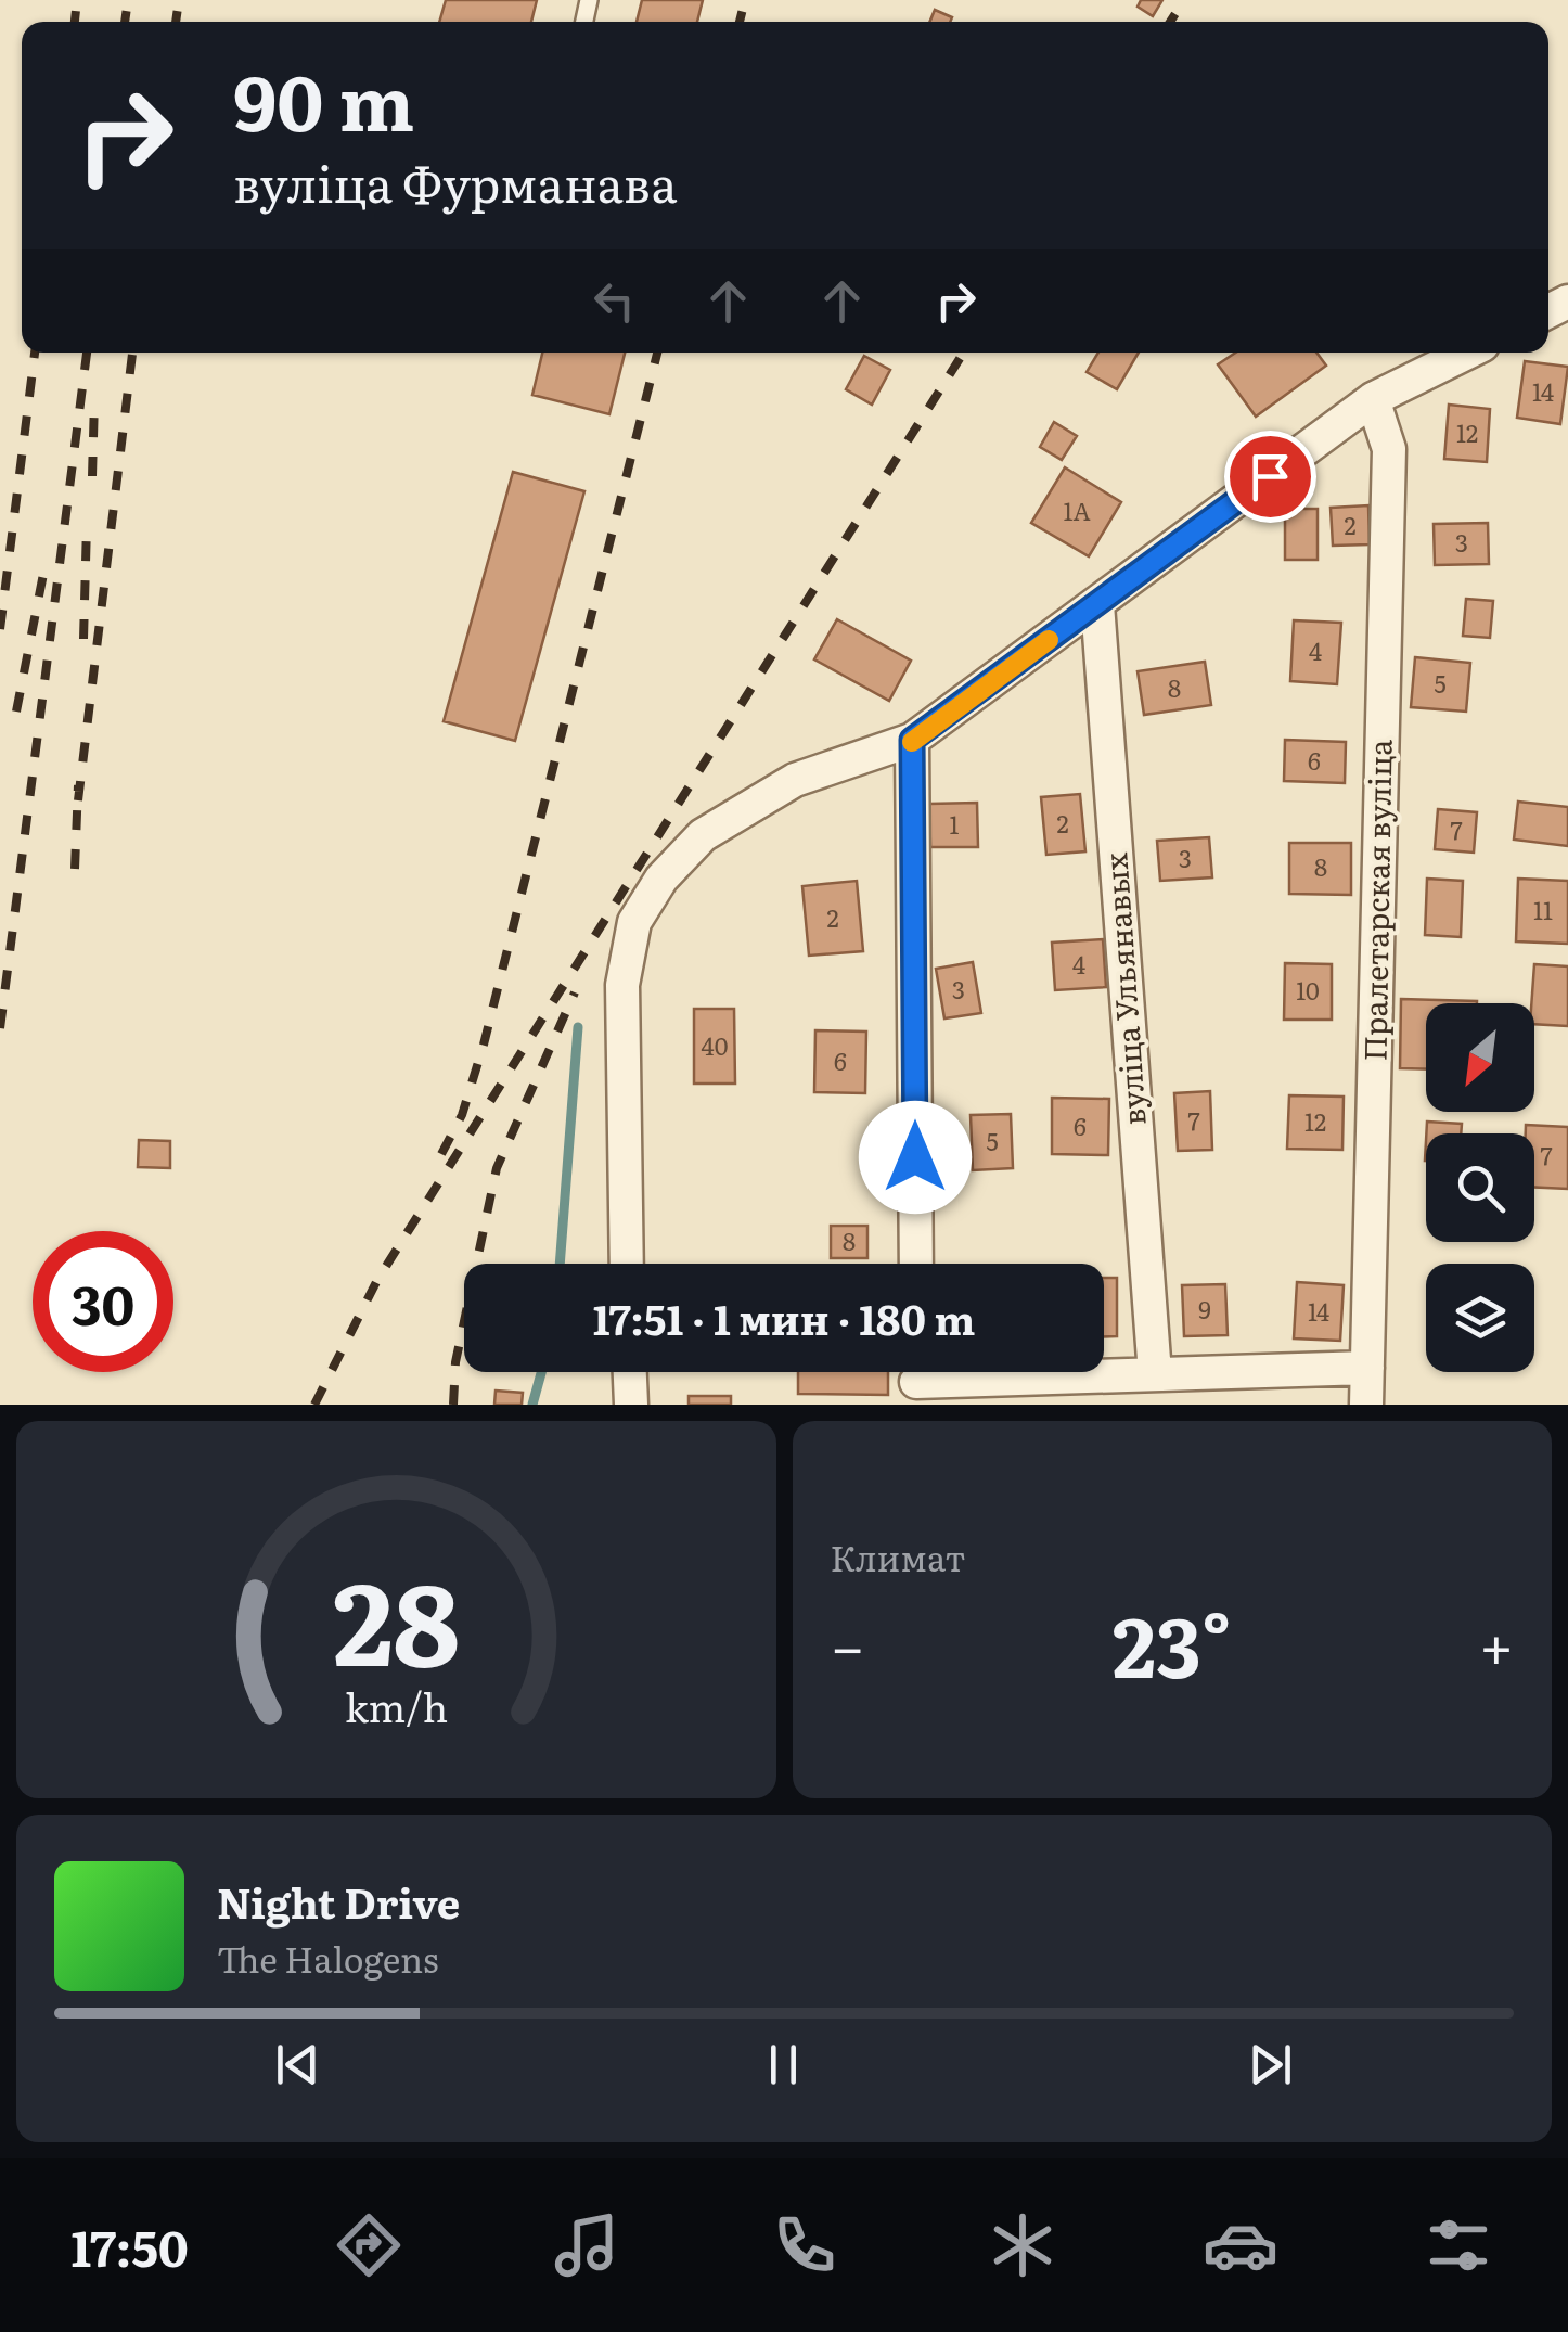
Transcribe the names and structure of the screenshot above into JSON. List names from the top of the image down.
{
  "streets": {
    "street": ["Пралетарская вуліца", "вуліца Ульянавых"]
  },
  "house_numbers": [
    "14",
    "12",
    "1А",
    "2",
    "3",
    "4",
    "5",
    "8",
    "6",
    "2",
    "1",
    "7",
    "3",
    "8",
    "11",
    "2",
    "4",
    "3",
    "10",
    "40",
    "6",
    "7",
    "12",
    "6",
    "5",
    "7",
    "8",
    "9",
    "14"
  ],
  "north": "bottom left",
  "page": {
    "turn": ["90 m", "вуліца Фурманава"],
    "limit": "30",
    "trip": "17:51 · 1 мин · 180 m",
    "tile": "Климат",
    "heat": ["−", "23°", "+"],
    "song": ["Night Drive", "The Halogens"],
    "tabs": "17:50",
    "gauge": ["28", "km/h"]
  }
}
